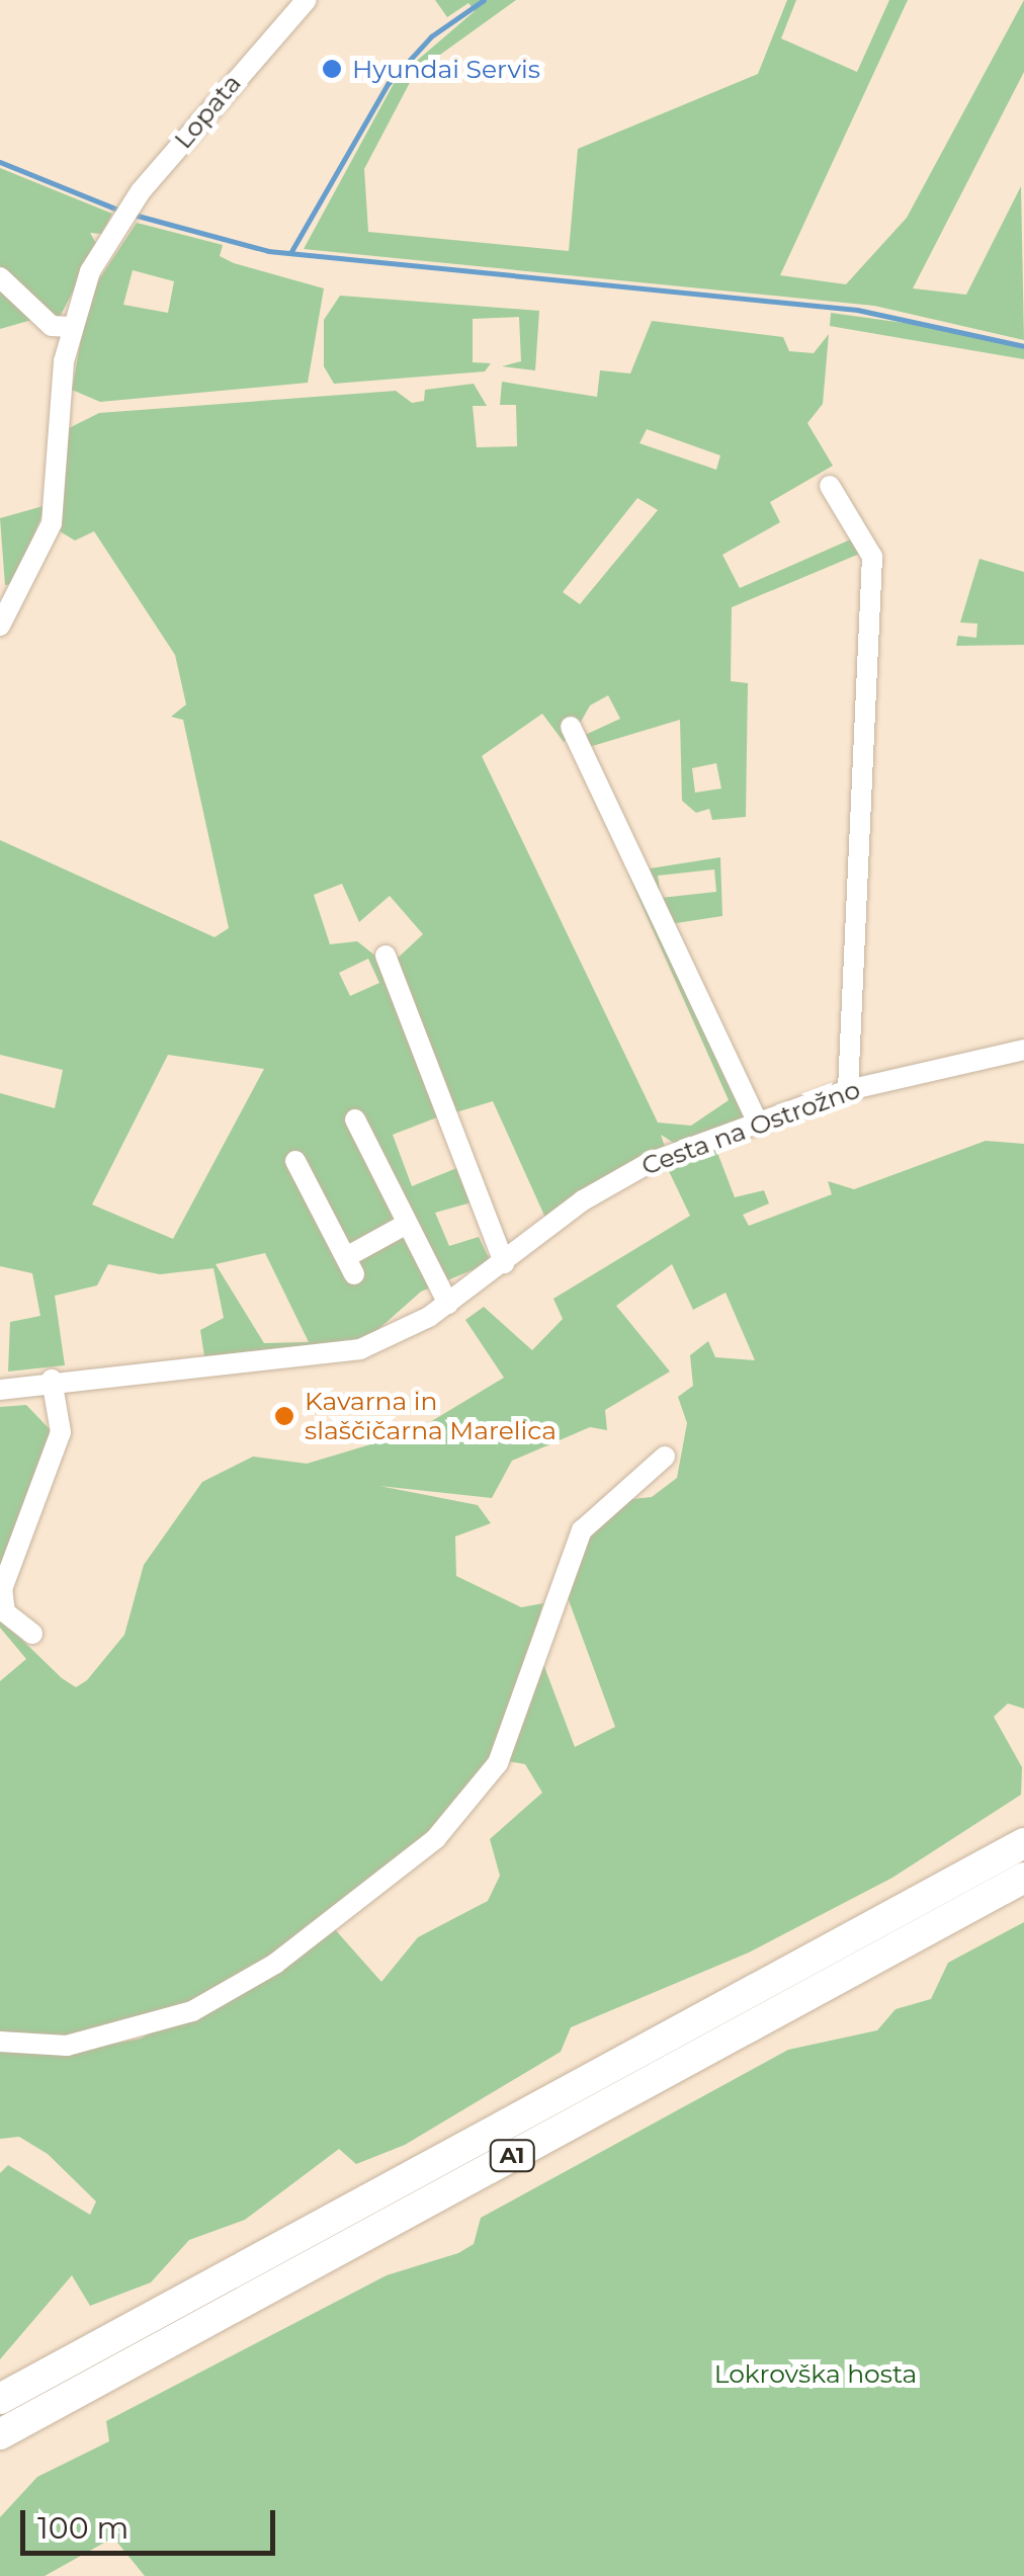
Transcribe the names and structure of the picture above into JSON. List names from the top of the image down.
{
  "streets": {
    "highway": ["A1"],
    "street": ["Lopata", "Cesta na Ostrožno"]
  },
  "parks": ["Lokrovška hosta"],
  "places": ["Hyundai Servis", "Kavarna in slaščičarna Marelica"],
  "scale_bar": "100 m"
}
